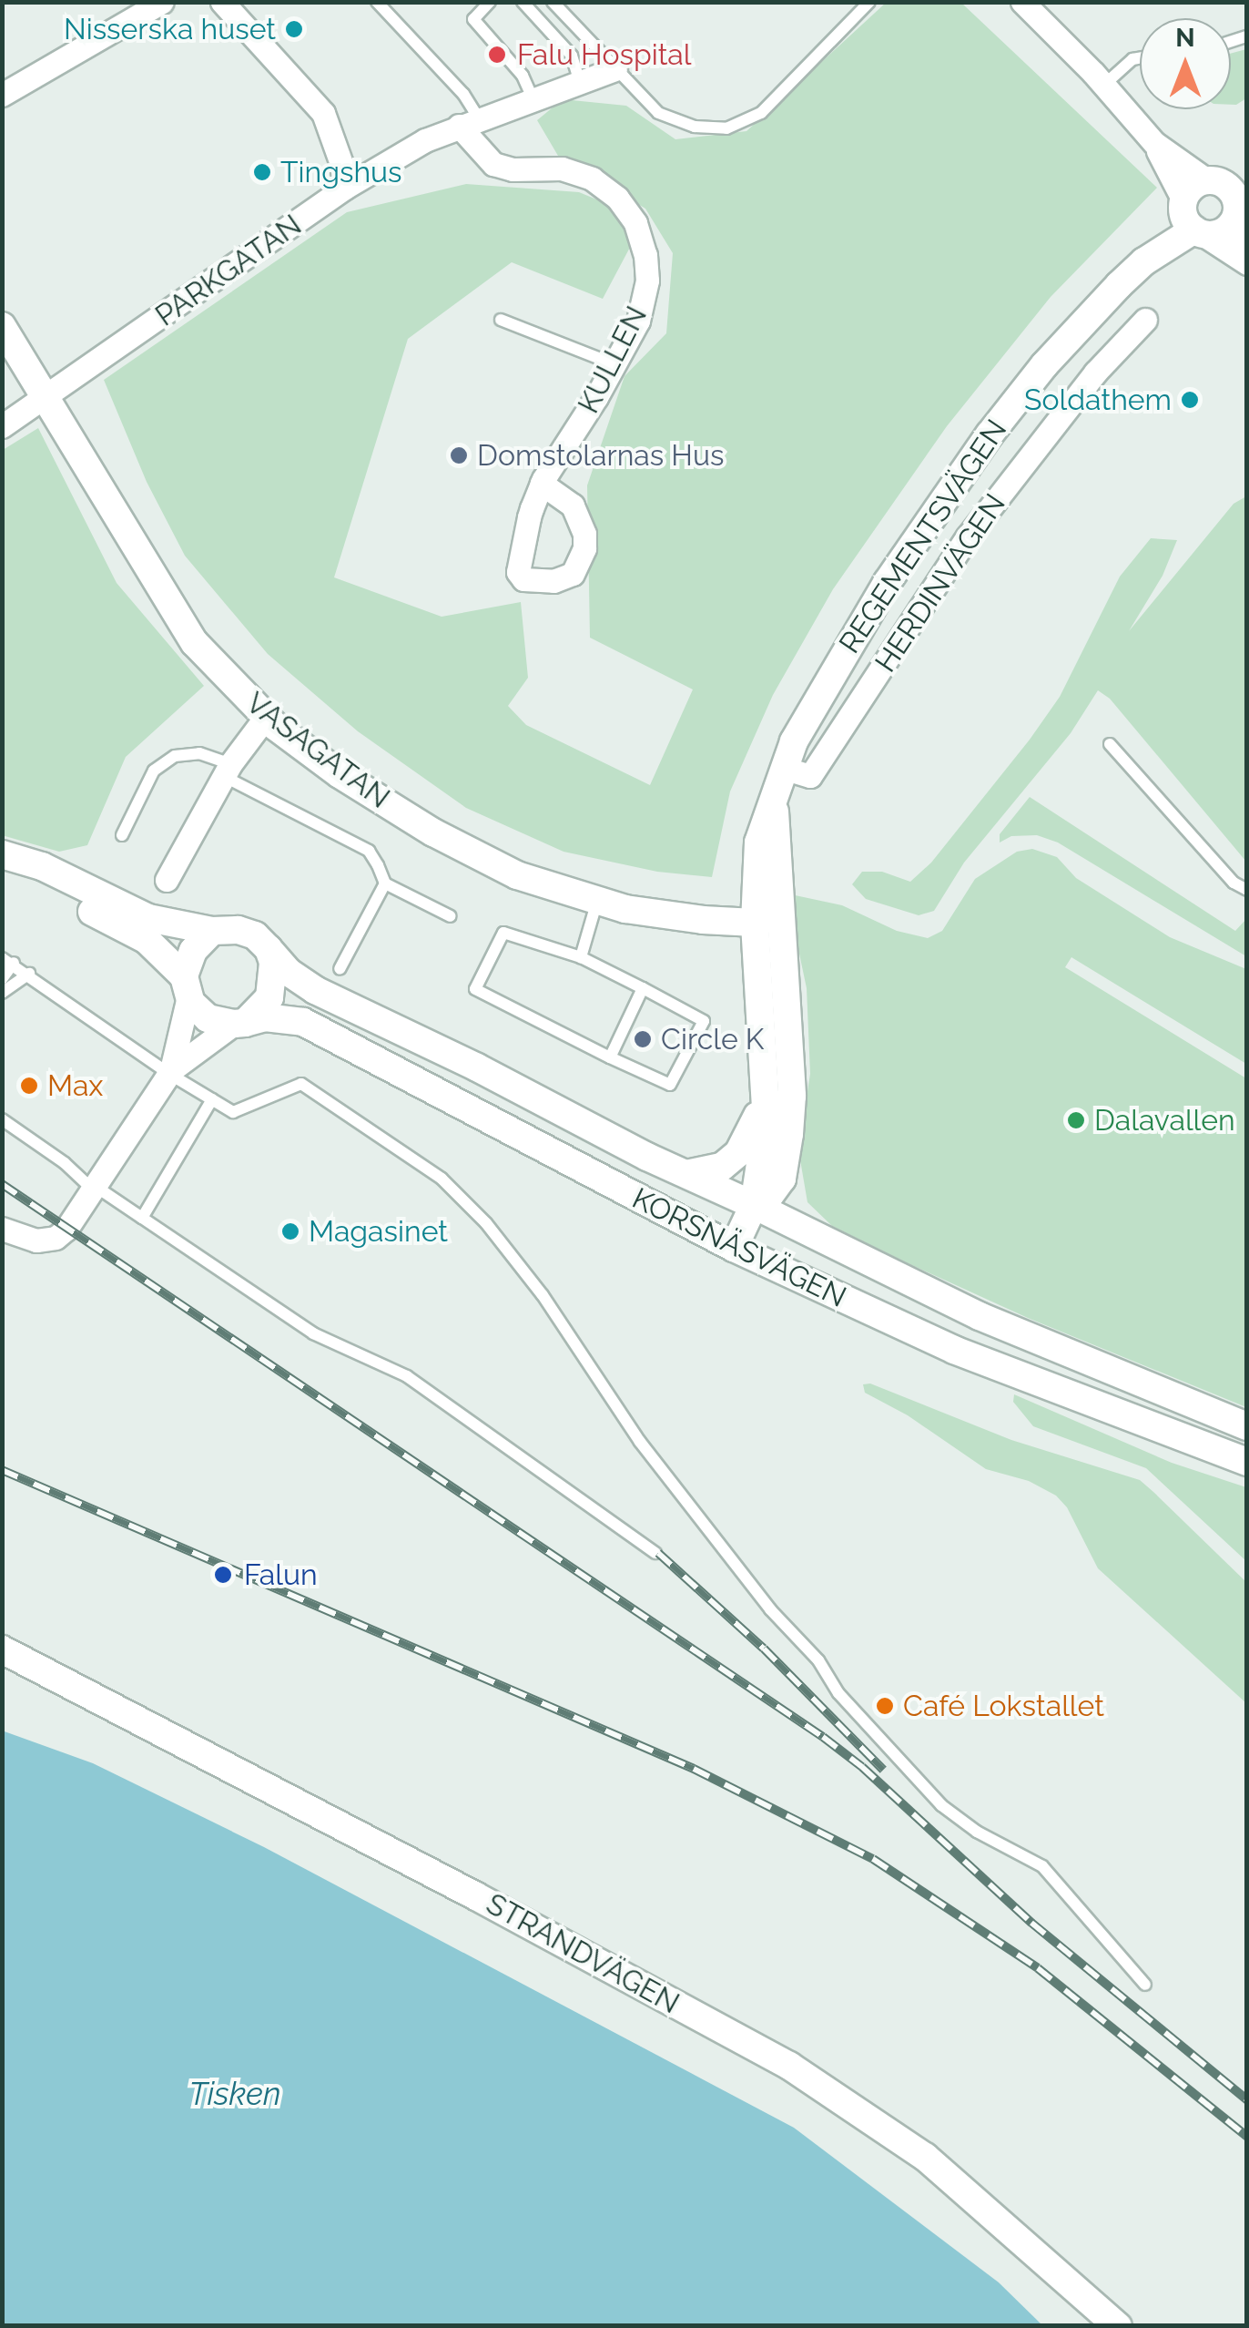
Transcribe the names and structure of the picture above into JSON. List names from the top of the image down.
{
  "streets": {
    "street": [
      "PARKGATAN",
      "KULLEN",
      "REGEMENTSVÄGEN",
      "HERDINVÄGEN",
      "VASAGATAN",
      "KORSNÄSVÄGEN",
      "STRANDVÄGEN"
    ]
  },
  "crossings": [
    ["PARKGATAN", "KULLEN"],
    ["PARKGATAN", "VASAGATAN"],
    ["REGEMENTSVÄGEN", "HERDINVÄGEN"],
    ["REGEMENTSVÄGEN", "VASAGATAN"],
    ["REGEMENTSVÄGEN", "KORSNÄSVÄGEN"]
  ],
  "water": ["Tisken"],
  "places": [
    "Nisserska huset",
    "Falu Hospital",
    "Tingshus",
    "Soldathem",
    "Domstolarnas Hus",
    "Circle K",
    "Max",
    "Dalavallen",
    "Magasinet",
    "Falun",
    "Café Lokstallet"
  ],
  "north": "top"
}
